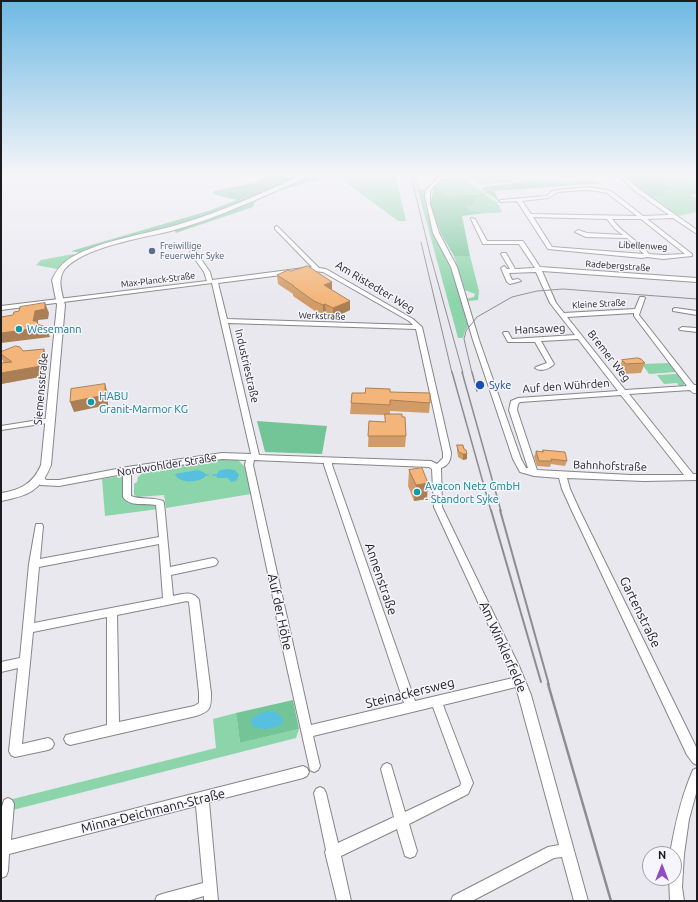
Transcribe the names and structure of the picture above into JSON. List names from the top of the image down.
{
  "streets": {
    "main road": ["Siemensstraße"],
    "street": [
      "Libellenweg",
      "Radebergstraße",
      "Max-Planck-Straße",
      "Am Ristedter Weg",
      "Kleine Straße",
      "Werkstraße",
      "Hansaweg",
      "Bremer Weg",
      "Industriestraße",
      "Auf den Wührden",
      "Nordwohlder Straße",
      "Bahnhofstraße",
      "Annenstraße",
      "Auf der Höhe",
      "Gartenstraße",
      "Am Winklerfelde",
      "Steinackersweg",
      "Minna-Deichmann-Straße"
    ]
  },
  "crossings": [
    ["Radebergstraße", "Bremer Weg"],
    ["Max-Planck-Straße", "Am Ristedter Weg"],
    ["Max-Planck-Straße", "Industriestraße"],
    ["Max-Planck-Straße", "Siemensstraße"],
    ["Am Ristedter Weg", "Werkstraße"],
    ["Am Ristedter Weg", "Nordwohlder Straße"],
    ["Am Ristedter Weg", "Am Winklerfelde"],
    ["Kleine Straße", "Bremer Weg"],
    ["Werkstraße", "Industriestraße"],
    ["Hansaweg", "Bremer Weg"],
    ["Bremer Weg", "Auf den Wührden"],
    ["Bremer Weg", "Bahnhofstraße"],
    ["Industriestraße", "Nordwohlder Straße"],
    ["Industriestraße", "Auf der Höhe"],
    ["Auf den Wührden", "Bahnhofstraße"],
    ["Siemensstraße", "Nordwohlder Straße"],
    ["Nordwohlder Straße", "Annenstraße"],
    ["Nordwohlder Straße", "Auf der Höhe"],
    ["Nordwohlder Straße", "Am Winklerfelde"],
    ["Bahnhofstraße", "Gartenstraße"],
    ["Annenstraße", "Steinackersweg"],
    ["Auf der Höhe", "Steinackersweg"],
    ["Auf der Höhe", "Minna-Deichmann-Straße"],
    ["Am Winklerfelde", "Steinackersweg"]
  ],
  "places": [
    "Freiwillige Feuerwehr Syke",
    "Wesemann",
    "Syke",
    "HABU Granit-Marmor KG",
    "Avacon Netz GmbH - Standort Syke"
  ],
  "north": "top"
}
